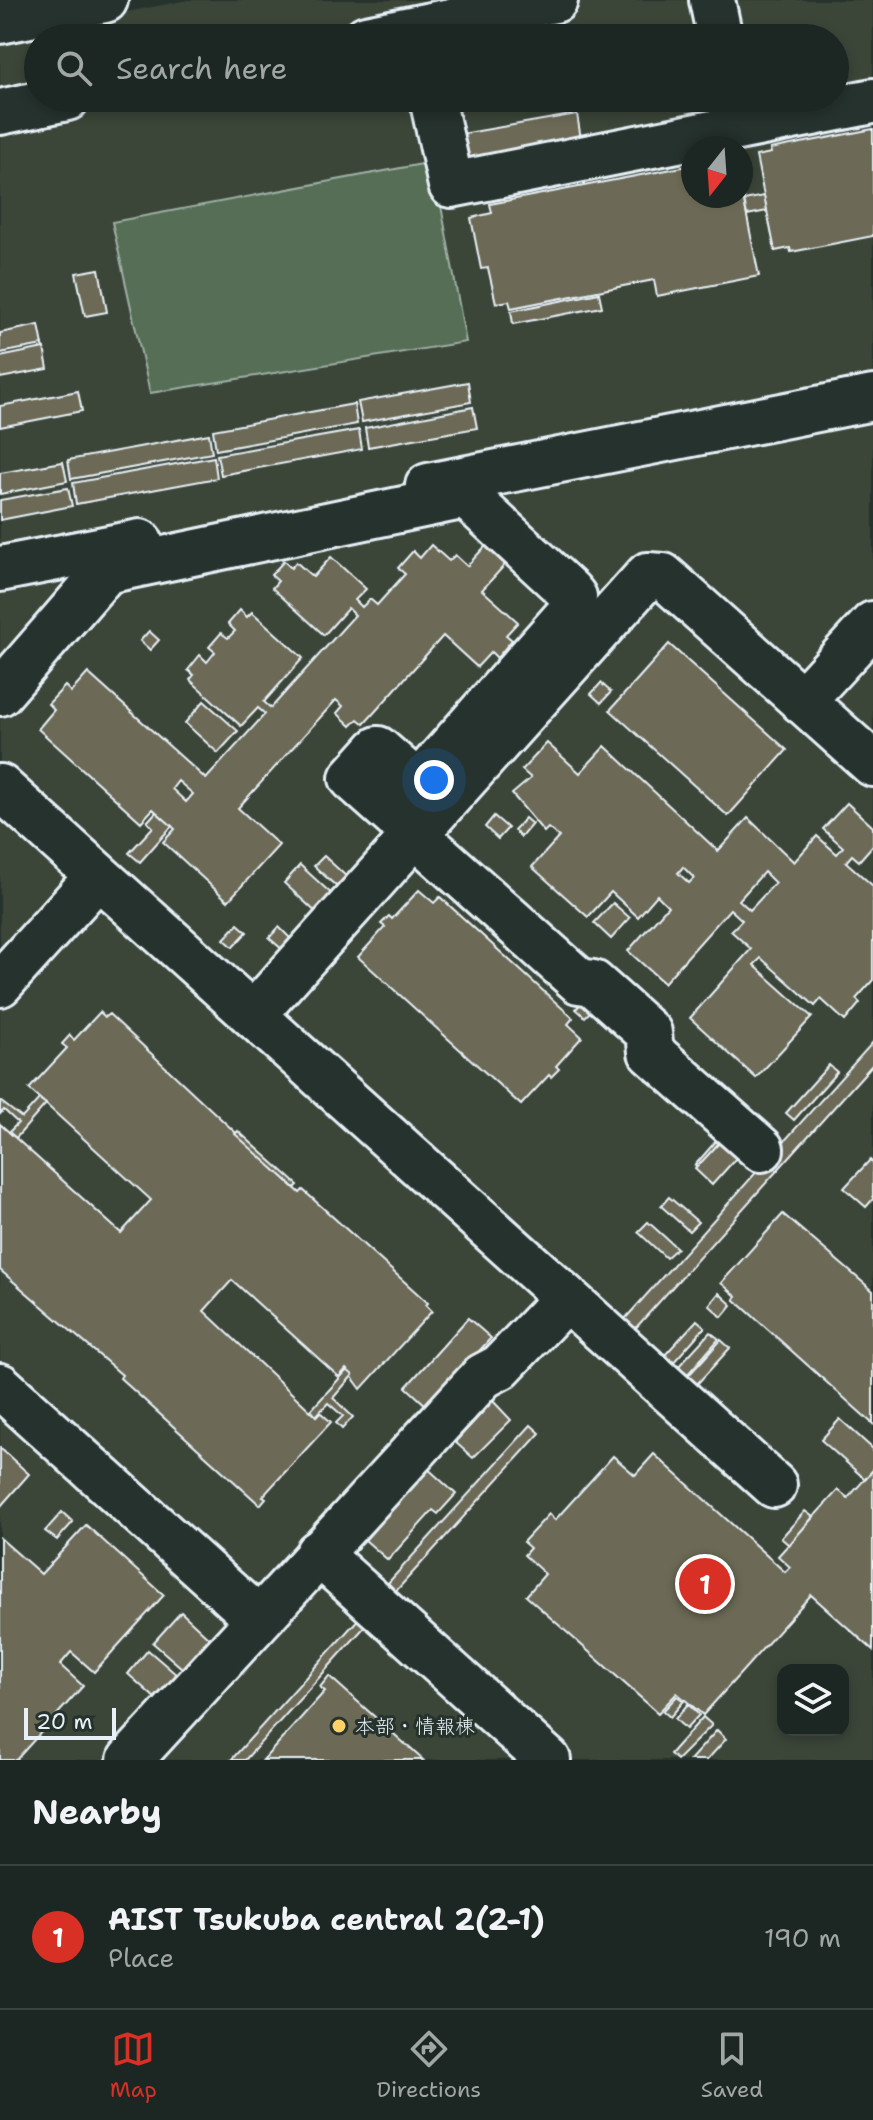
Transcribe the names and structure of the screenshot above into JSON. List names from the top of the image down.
{
  "places": ["本部・情報棟"],
  "scale_bar": "20 m",
  "north": "bottom",
  "page": {
    "search": "Search here",
    "pins": "1",
    "scale": "20 m",
    "heading": "Nearby",
    "list": [
      {
        "mark": "1",
        "name": "AIST Tsukuba central 2(2-1)",
        "note": "Place",
        "value": "190 m"
      }
    ],
    "nav": ["Map", "Directions", "Saved"]
  }
}
